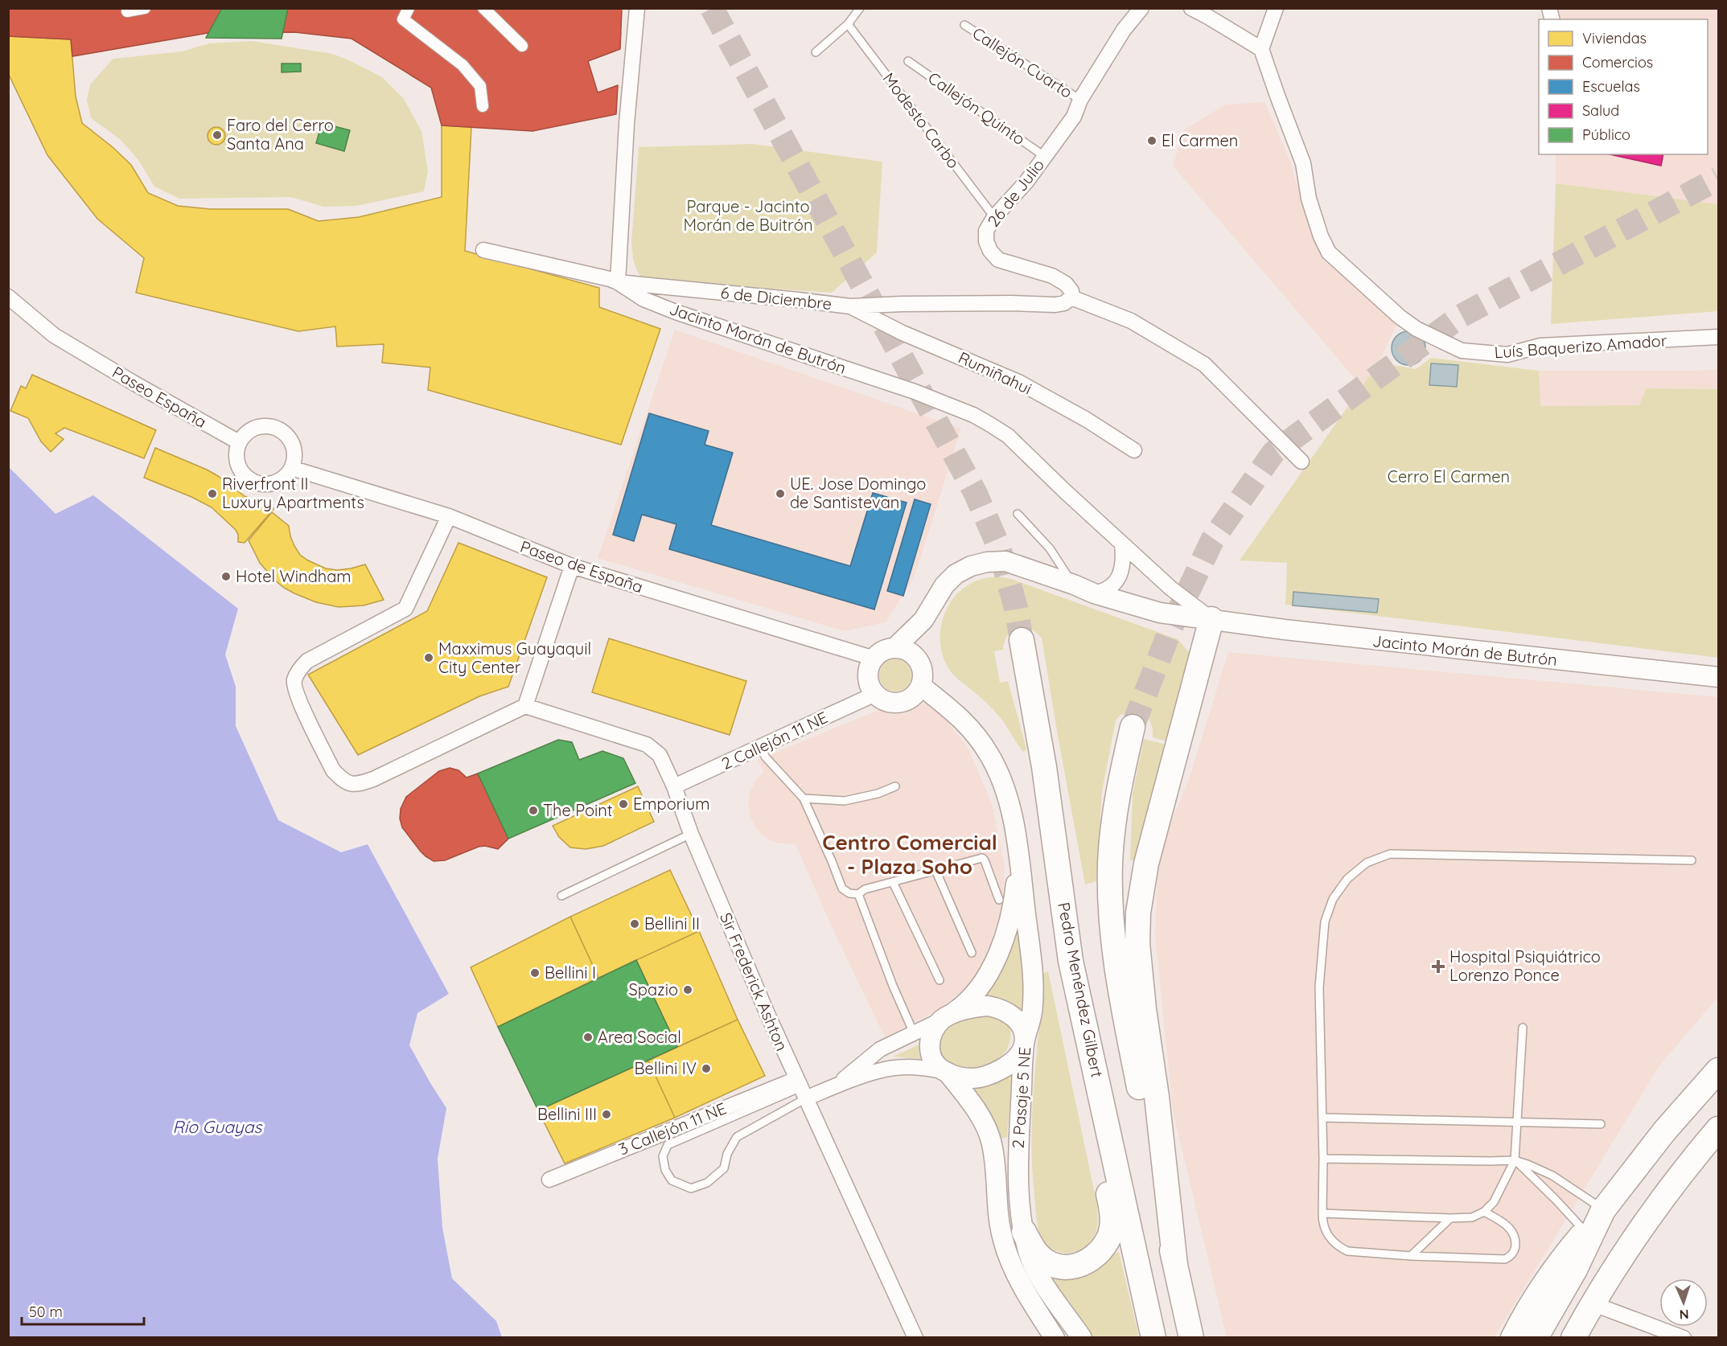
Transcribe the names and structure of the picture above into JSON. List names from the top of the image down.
{
  "streets": {
    "main road": ["Pedro Menéndez Gilbert"],
    "street": [
      "26 de Julio",
      "6 de Diciembre",
      "Jacinto Morán de Butrón",
      "Luís Baquerizo Amador",
      "Rumiñahui",
      "Paseo España",
      "Paseo de España",
      "2 Callejón 11 NE",
      "Sir Frederick Ashton",
      "2 Pasaje 5 NE",
      "3 Callejón 11 NE"
    ],
    "lane": ["Callejón Cuarto", "Callejón Quinto", "Modesto Carbo"]
  },
  "crossings": [
    ["Callejón Cuarto", "26 de Julio"],
    ["Callejón Quinto", "26 de Julio"],
    ["Modesto Carbo", "26 de Julio"],
    ["26 de Julio", "6 de Diciembre"],
    ["6 de Diciembre", "Jacinto Morán de Butrón"],
    ["6 de Diciembre", "Rumiñahui"],
    ["Jacinto Morán de Butrón", "Paseo de España"],
    ["Jacinto Morán de Butrón", "2 Callejón 11 NE"],
    ["Jacinto Morán de Butrón", "2 Pasaje 5 NE"],
    ["Paseo España", "Paseo de España"],
    ["Paseo de España", "2 Callejón 11 NE"],
    ["Paseo de España", "2 Pasaje 5 NE"],
    ["2 Callejón 11 NE", "Sir Frederick Ashton"],
    ["2 Callejón 11 NE", "2 Pasaje 5 NE"],
    ["Sir Frederick Ashton", "3 Callejón 11 NE"],
    ["2 Pasaje 5 NE", "3 Callejón 11 NE"]
  ],
  "districts": ["Centro Comercial - Plaza Soho"],
  "water": ["Río Guayas"],
  "parks": ["Parque - Jacinto Morán de Buitrón", "Cerro El Carmen"],
  "places": {
    "other": [
      "Faro del Cerro Santa Ana",
      "El Carmen",
      "Riverfront II Luxury Apartments",
      "UE. Jose Domingo de Santistevan",
      "Hotel Windham",
      "Maxximus Guayaquil City Center",
      "Emporium",
      "The Point",
      "Bellini II",
      "Bellini I",
      "Spazio",
      "Area Social",
      "Bellini IV",
      "Bellini III"
    ],
    "health": ["Hospital Psiquiátrico Lorenzo Ponce"]
  },
  "legend": [
    "Viviendas",
    "Comercios",
    "Escuelas",
    "Salud",
    "Público"
  ],
  "scale_bar": "50 m",
  "north": "bottom"
}
